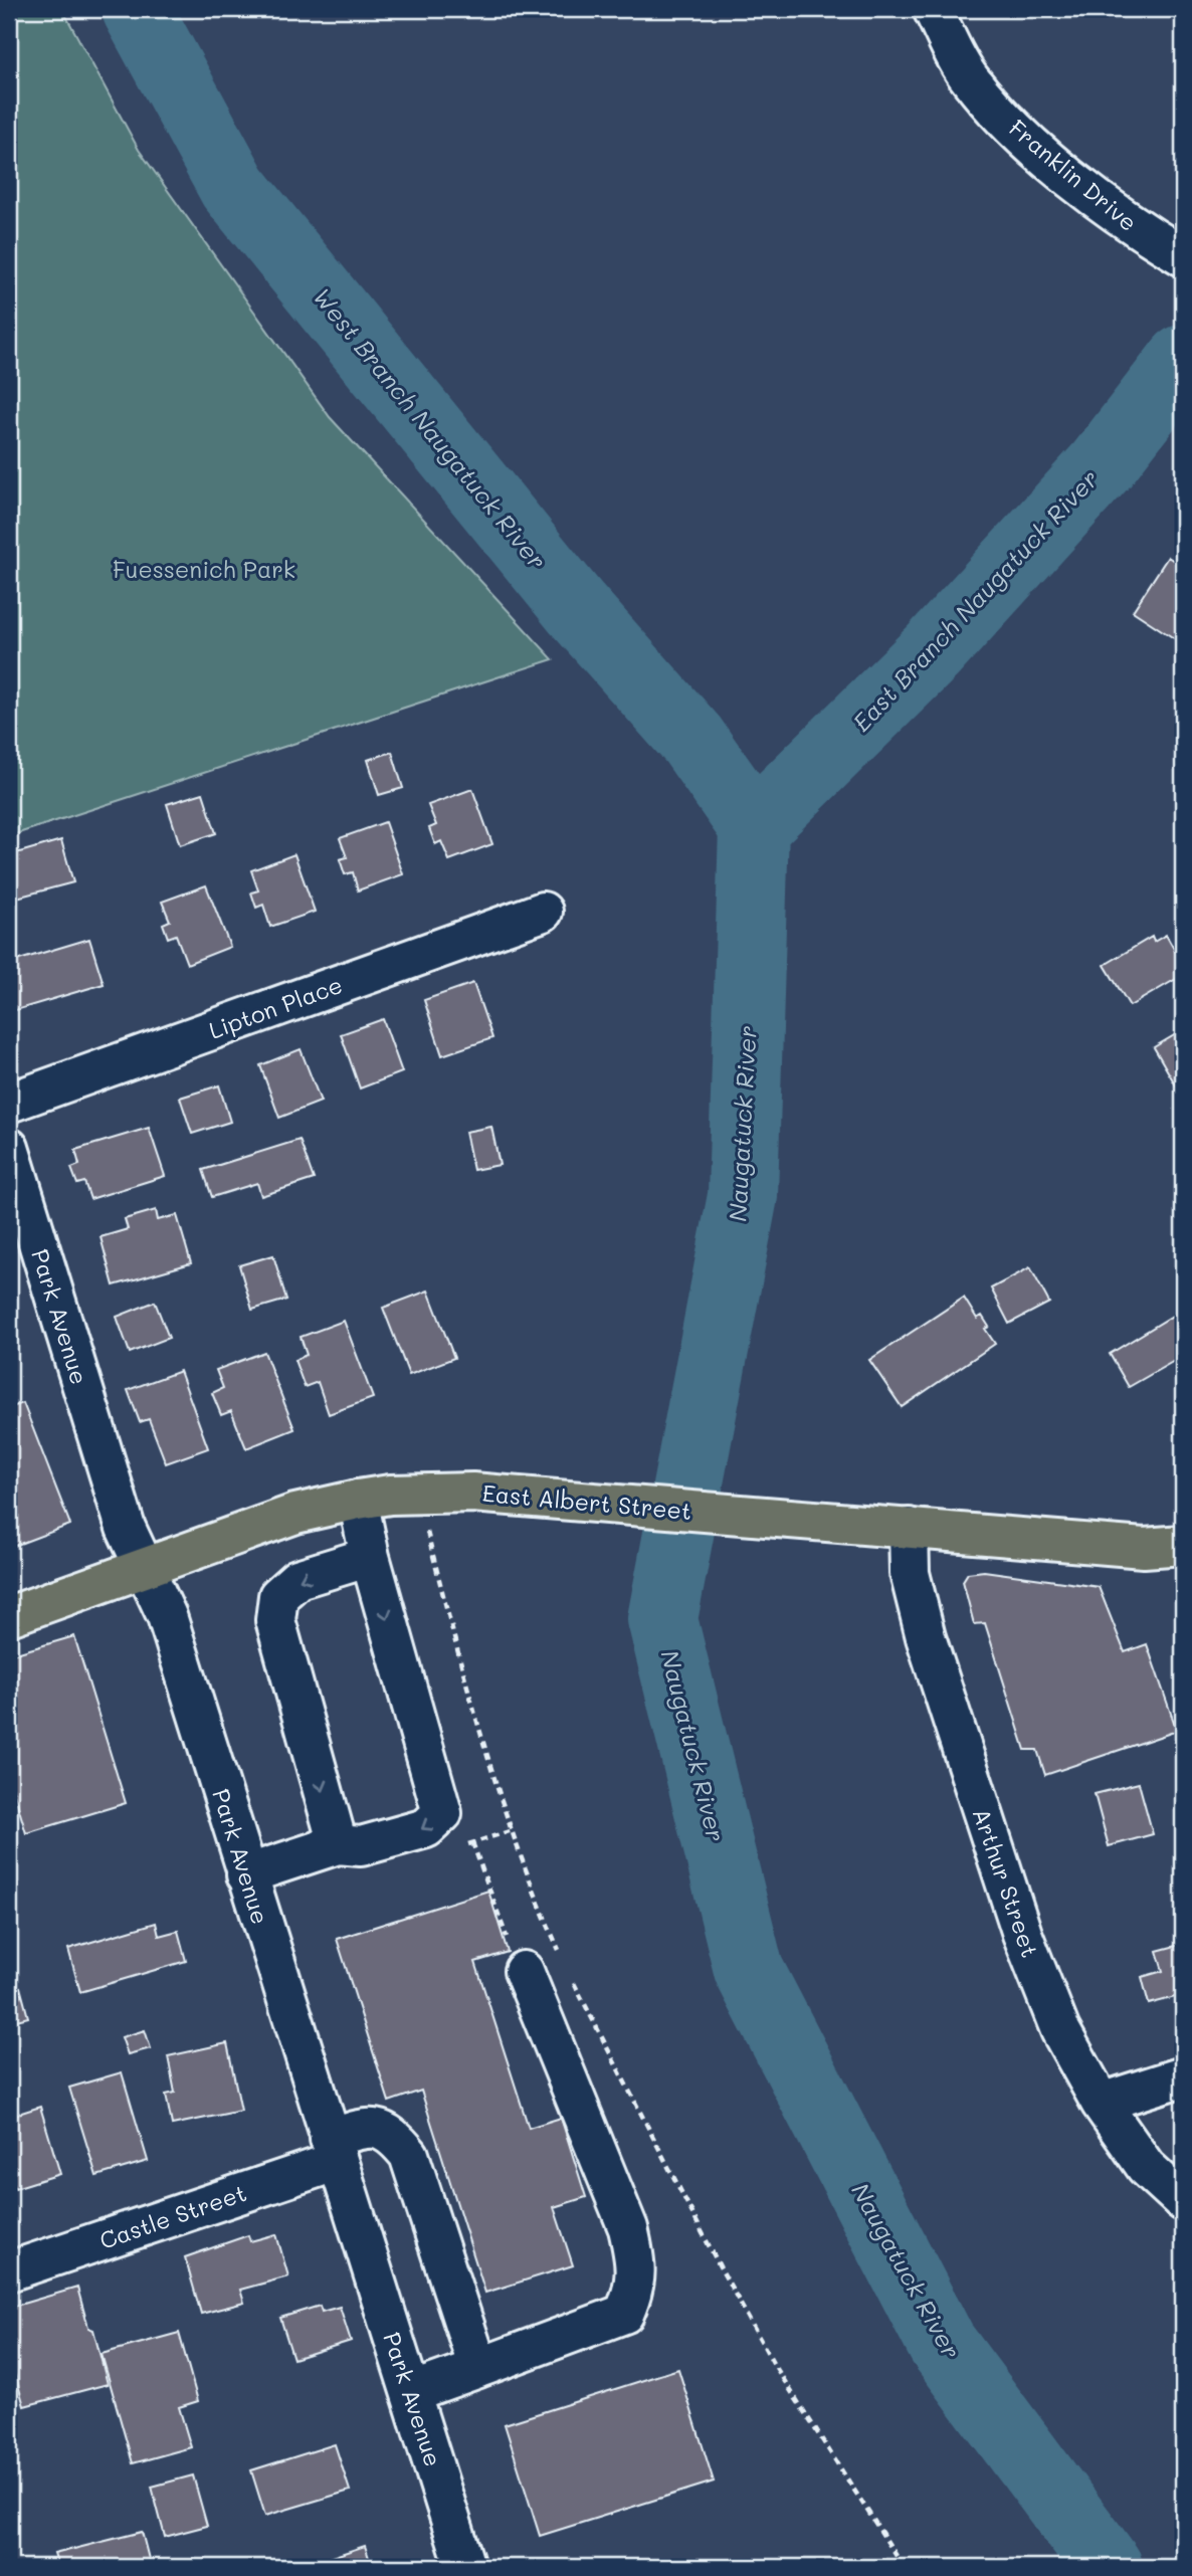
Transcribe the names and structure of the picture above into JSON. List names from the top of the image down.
{
  "streets": {
    "main road": ["East Albert Street"],
    "street": [
      "Franklin Drive",
      "Lipton Place",
      "Park Avenue",
      "Arthur Street",
      "Castle Street"
    ]
  },
  "crossings": [
    ["Park Avenue", "East Albert Street"],
    ["Park Avenue", "Castle Street"],
    ["East Albert Street", "Arthur Street"]
  ],
  "water": ["West Branch Naugatuck River", "East Branch Naugatuck River", "Naugatuck River"],
  "parks": ["Fuessenich Park"]
}
